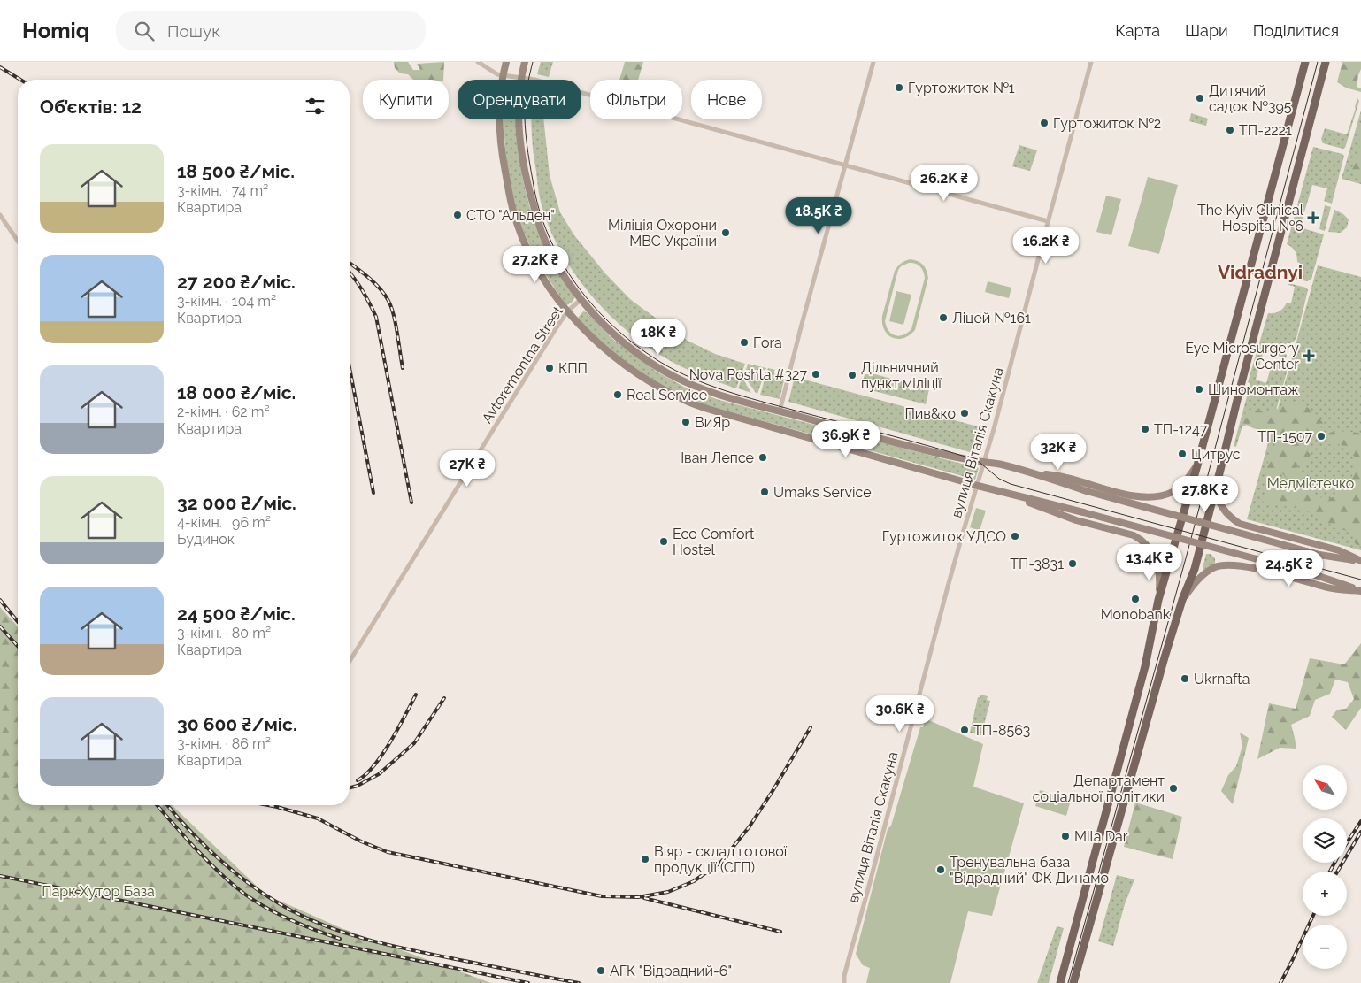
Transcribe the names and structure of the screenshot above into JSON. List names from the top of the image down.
{
  "streets": {
    "street": ["Avtoremontna Street", "вулиця Віталія Скакуна"]
  },
  "districts": ["Vidradnyi"],
  "parks": ["Медмістечко", "Парк Хутор База"],
  "places": {
    "other": [
      "Гуртожиток №1",
      "Дитячий садок №395",
      "Гуртожиток №2",
      "ТП-2221",
      "СТО \"Альден\"",
      "Міліція Охорони МВС України",
      "Ліцей №161",
      "Fora",
      "КПП",
      "Nova Poshta #327",
      "Дільничний пункт міліції",
      "Шиномонтаж",
      "Real Service",
      "Пив&ко",
      "ВиЯр",
      "ТП-1247",
      "ТП-1507",
      "Цитрус",
      "Іван Лепсе",
      "Umaks Service",
      "Гуртожиток УДСО",
      "Eco Comfort Hostel",
      "ТП-3831",
      "Monobank",
      "Ukrnafta",
      "ТП-8563",
      "Департамент соціальної політики",
      "Mila Dar",
      "Віяр - склад готової продукції (СГП)",
      "Тренувальна база \"Відрадний\" ФК Динамо",
      "АГК \"Відрадний-6\""
    ],
    "health": ["The Kyiv Clinical Hospital №6", "Eye Microsurgery Center"]
  },
  "north": "top left",
  "page": {
    "header": "Homiq",
    "search": "Пошук",
    "nav": ["Карта", "Шари", "Поділитися"],
    "chip": [
      "Купити",
      "Орендувати",
      "Фільтри",
      "Нове"
    ],
    "heading": "Об’єктів: 12",
    "list": [
      {
        "name": "18 500 ₴/міс.",
        "note": "3-кімн. · 74 m² · Квартира"
      },
      {
        "name": "27 200 ₴/міс.",
        "note": "3-кімн. · 104 m² · Квартира"
      },
      {
        "name": "18 000 ₴/міс.",
        "note": "2-кімн. · 62 m² · Квартира"
      },
      {
        "name": "32 000 ₴/міс.",
        "note": "4-кімн. · 96 m² · Будинок"
      },
      {
        "name": "24 500 ₴/міс.",
        "note": "3-кімн. · 80 m² · Квартира"
      },
      {
        "name": "30 600 ₴/міс.",
        "note": "3-кімн. · 86 m² · Квартира"
      }
    ],
    "price": [
      "26.2K ₴",
      "18.5K ₴",
      "16.2K ₴",
      "27.2K ₴",
      "18K ₴",
      "36.9K ₴",
      "32K ₴",
      "27K ₴",
      "27.8K ₴",
      "13.4K ₴",
      "24.5K ₴",
      "30.6K ₴"
    ],
    "map_buttons": ["+", "−"]
  }
}
